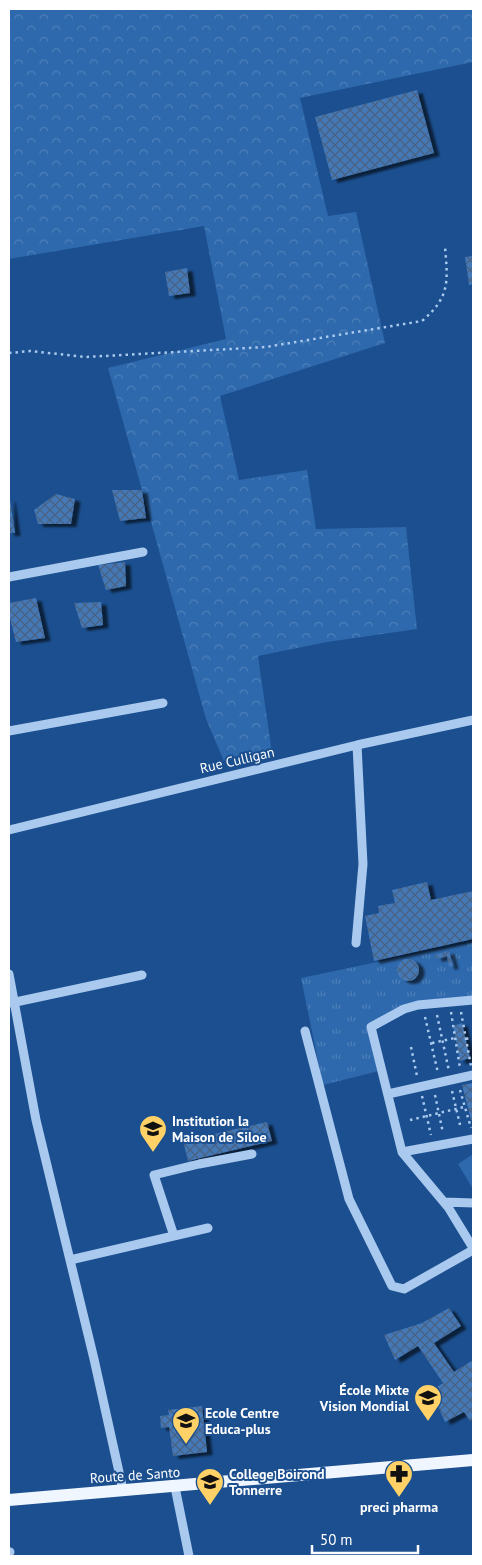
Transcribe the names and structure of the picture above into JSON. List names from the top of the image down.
{
  "streets": {
    "main road": ["Route de Santo"],
    "street": ["Rue Culligan"]
  },
  "places": {
    "school or university": [
      "Institution la Maison de Siloe",
      "École Mixte Vision Mondial",
      "Ecole Centre Educa-plus",
      "College Boirond Tonnerre"
    ],
    "pharmacy": ["preci pharma"]
  },
  "scale_bar": "50 m"
}
